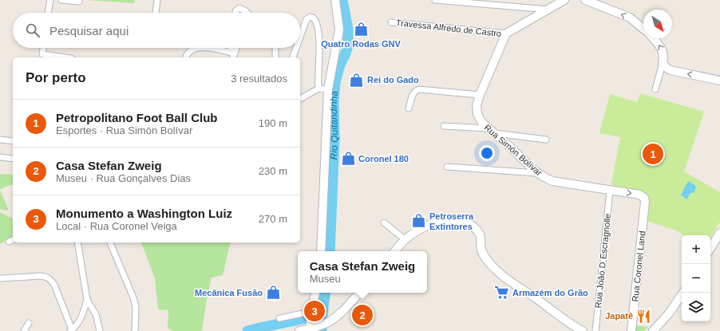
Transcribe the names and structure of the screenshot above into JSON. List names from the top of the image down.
{
  "streets": {
    "street": [
      "Travessa Alfredo de Castro",
      "Rua Simón Bolívar",
      "Rua João D´Escragnolle",
      "Rua Coronel Land"
    ]
  },
  "crossings": [
    ["Travessa Alfredo de Castro", "Rua Simón Bolívar"],
    ["Rua Simón Bolívar", "Rua João D´Escragnolle"],
    ["Rua Simón Bolívar", "Rua Coronel Land"]
  ],
  "water": ["Rio Quitandinha"],
  "places": {
    "shop": [
      "Quatro Rodas GNV",
      "Rei do Gado",
      "Coronel 180",
      "Petroserra Extintores",
      "Mecânica Fusão"
    ],
    "supermarket": ["Armazém do Grão"],
    "restaurant": ["Japatê"]
  },
  "north": "bottom right",
  "page": {
    "search": "Pesquisar aqui",
    "heading": ["Por perto", "3 resultados"],
    "list": [
      {
        "mark": "1",
        "name": "Petropolitano Foot Ball Club",
        "note": "Esportes · Rua Simón Bolívar",
        "value": "190 m"
      },
      {
        "mark": "2",
        "name": "Casa Stefan Zweig",
        "note": "Museu · Rua Gonçalves Dias",
        "value": "230 m"
      },
      {
        "mark": "3",
        "name": "Monumento a Washington Luiz",
        "note": "Local · Rua Coronel Veiga",
        "value": "270 m"
      }
    ],
    "pins": ["1", "3", "2"],
    "map_buttons": ["+", "−"],
    "popup": ["Casa Stefan Zweig", "Museu"]
  }
}
